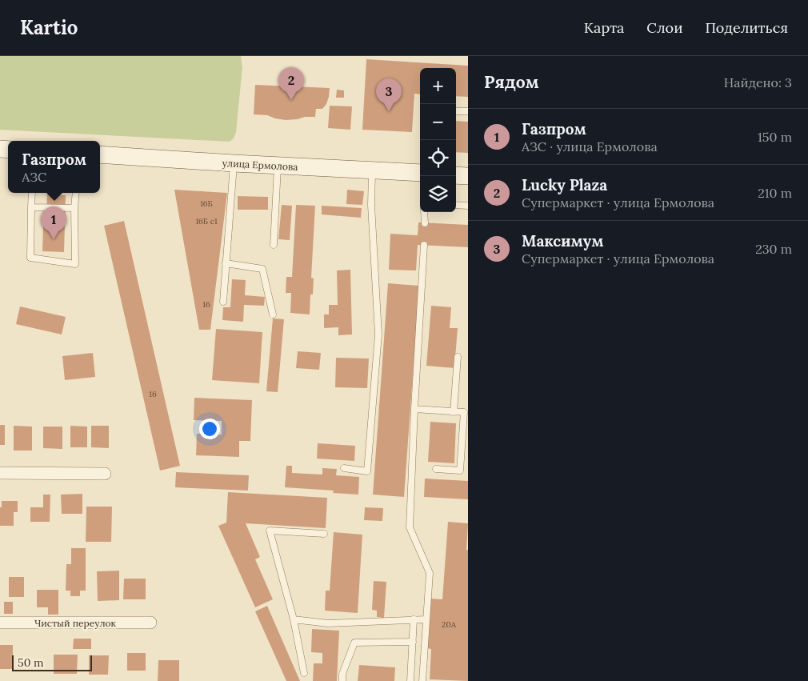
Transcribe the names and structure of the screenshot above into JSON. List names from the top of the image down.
{
  "streets": {
    "main road": ["улица Ермолова"],
    "street": ["Чистый переулок"]
  },
  "house_numbers": [
    "16Б",
    "16Б с1",
    "16",
    "16",
    "20А"
  ],
  "scale_bar": "50 m",
  "page": {
    "header": "Kartio",
    "nav": ["Карта", "Слои", "Поделиться"],
    "heading": ["Рядом", "Найдено: 3"],
    "pins": ["2", "3", "1"],
    "map_buttons": ["+", "−"],
    "list": [
      {
        "mark": "1",
        "name": "Газпром",
        "note": "АЗС · улица Ермолова",
        "value": "150 m"
      },
      {
        "mark": "2",
        "name": "Lucky Plaza",
        "note": "Супермаркет · улица Ермолова",
        "value": "210 m"
      },
      {
        "mark": "3",
        "name": "Максимум",
        "note": "Супермаркет · улица Ермолова",
        "value": "230 m"
      }
    ],
    "popup": ["Газпром", "АЗС"],
    "scale": "50 m"
  }
}
